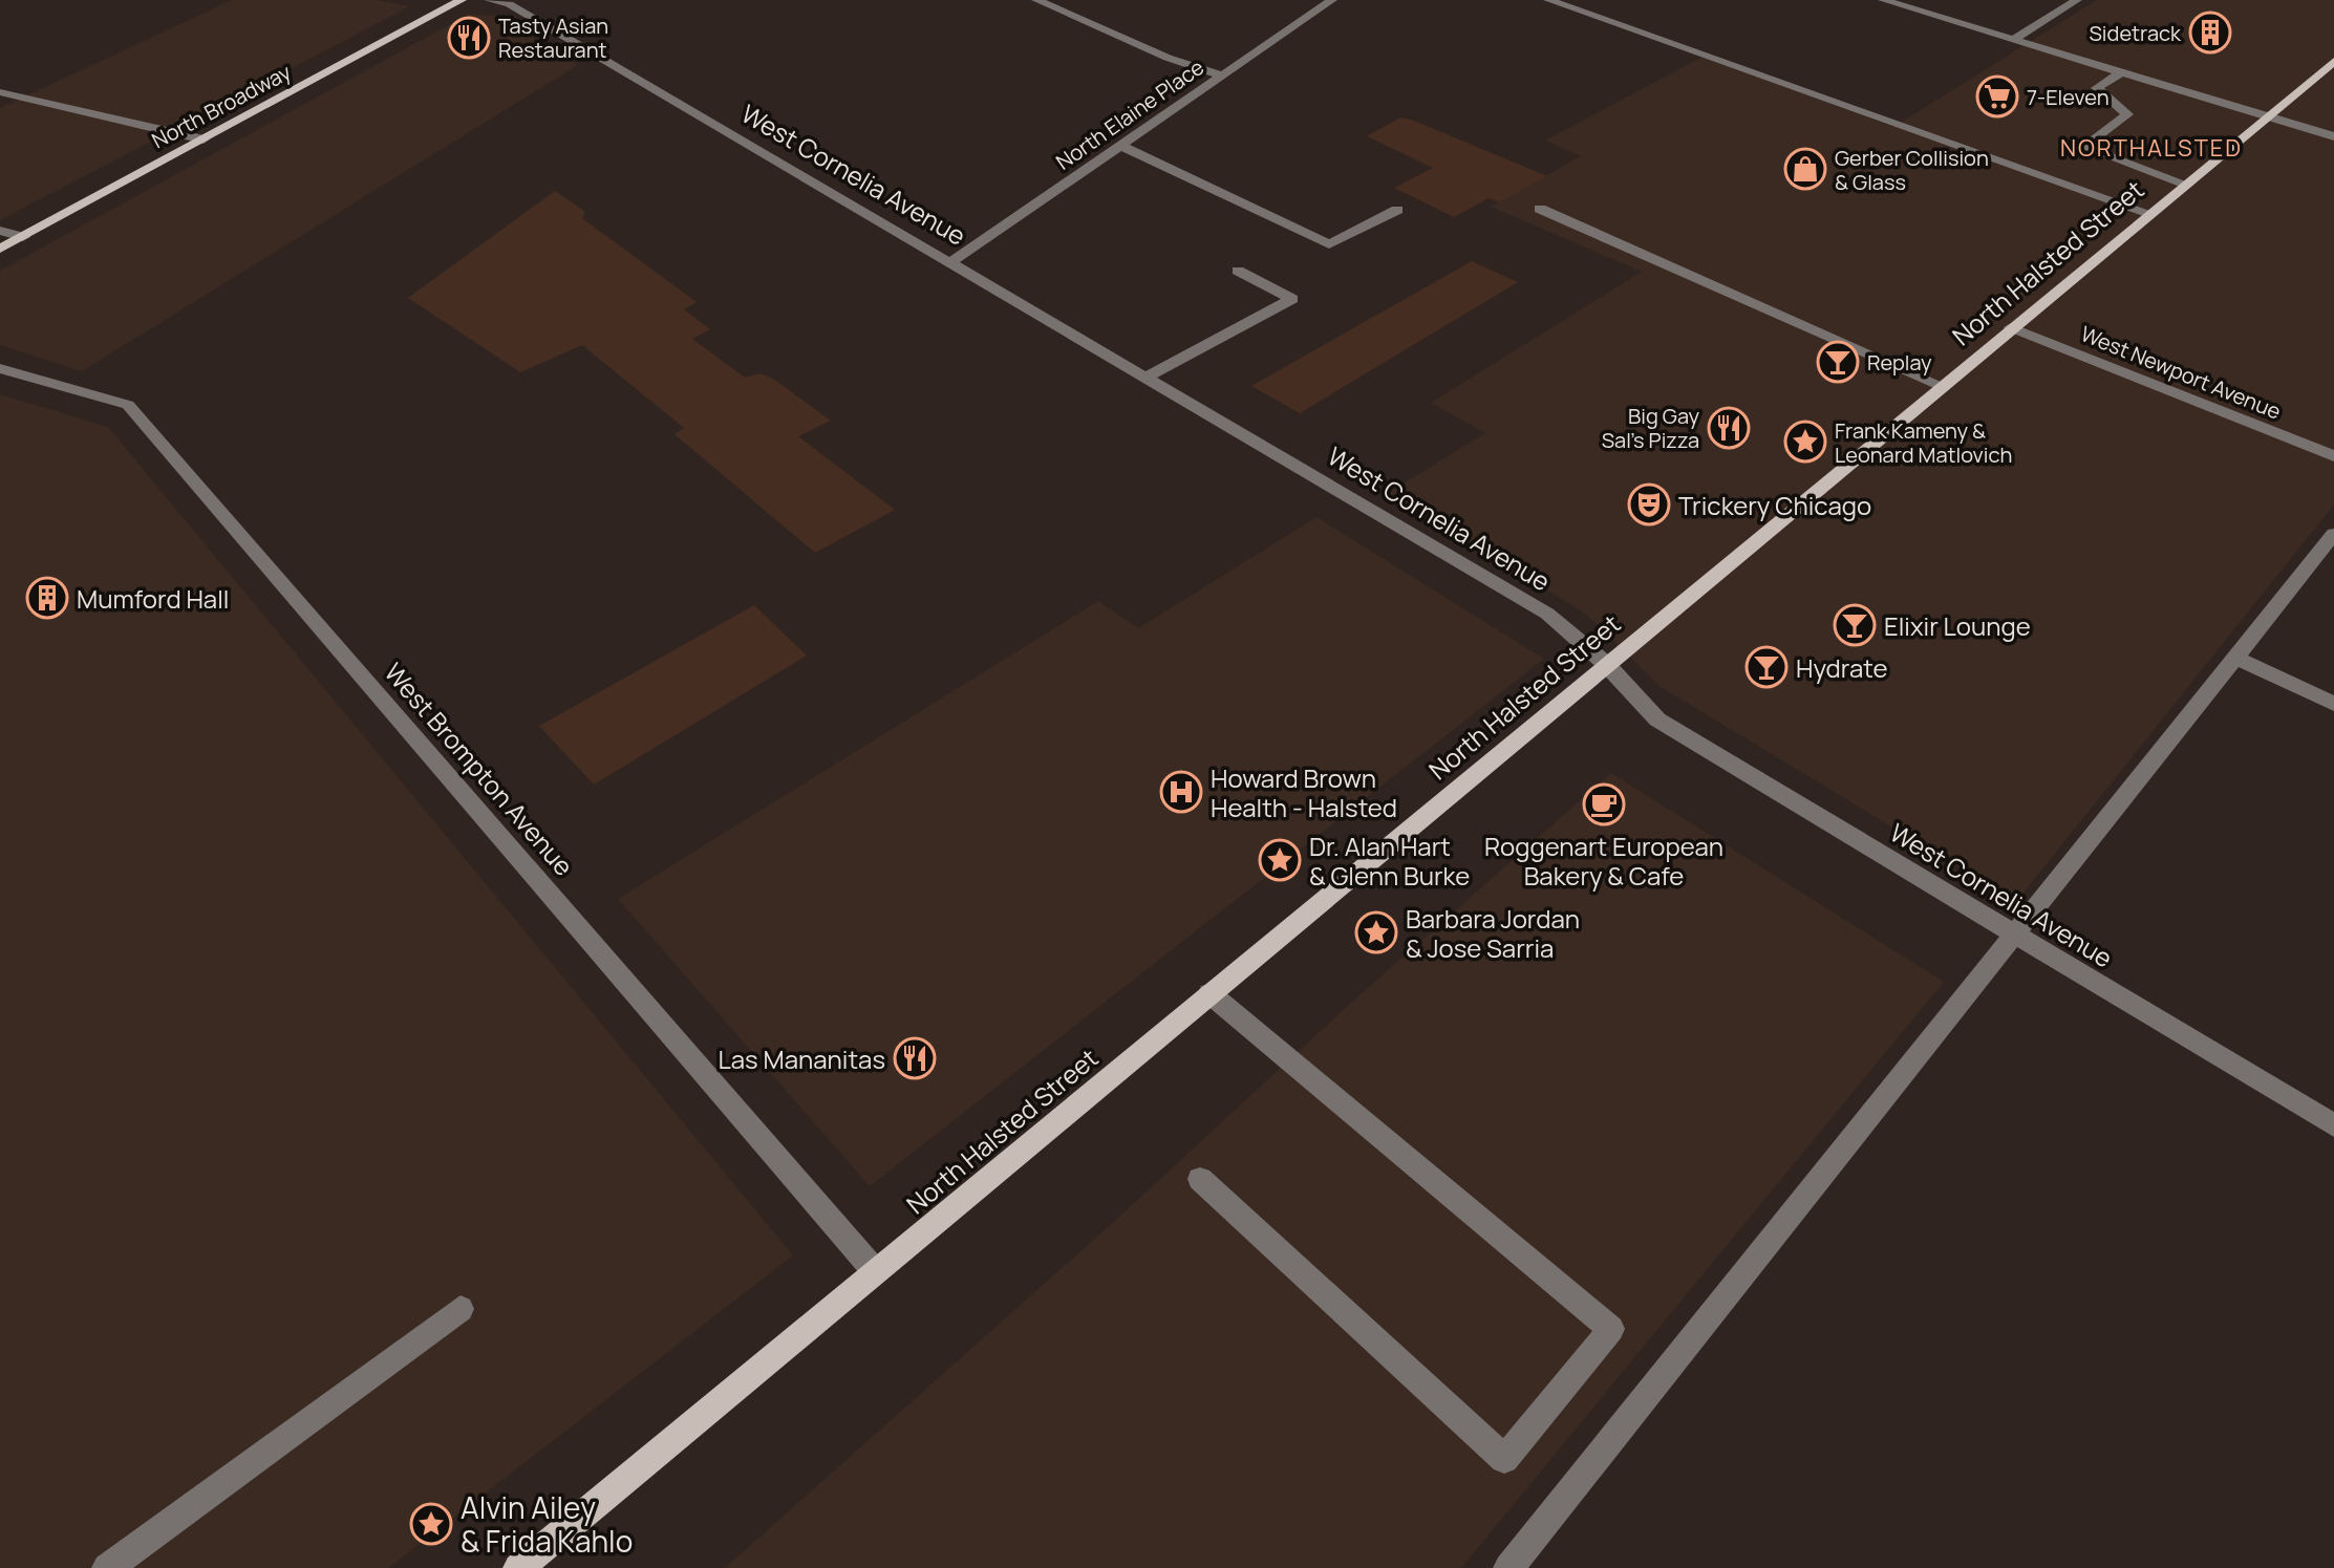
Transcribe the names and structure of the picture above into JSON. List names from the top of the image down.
{
  "streets": {
    "main road": ["North Broadway", "North Halsted Street"],
    "street": [
      "North Elaine Place",
      "West Cornelia Avenue",
      "West Newport Avenue",
      "West Brompton Avenue"
    ]
  },
  "crossings": [
    ["North Elaine Place", "West Cornelia Avenue"],
    ["West Cornelia Avenue", "North Halsted Street"],
    ["North Halsted Street", "West Newport Avenue"],
    ["North Halsted Street", "West Brompton Avenue"]
  ],
  "districts": ["NORTHALSTED"],
  "places": {
    "building": ["Sidetrack", "Mumford Hall"],
    "restaurant": ["Tasty Asian Restaurant", "Big Gay Sal's Pizza", "Las Mananitas"],
    "supermarket": ["7-Eleven"],
    "shop": ["Gerber Collision & Glass"],
    "bar": ["Replay", "Elixir Lounge", "Hydrate"],
    "place": [
      "Frank Kameny & Leonard Matlovich",
      "Dr. Alan Hart & Glenn Burke",
      "Barbara Jordan & Jose Sarria",
      "Alvin Ailey & Frida Kahlo"
    ],
    "theatre": ["Trickery Chicago"],
    "hospital": ["Howard Brown Health - Halsted"],
    "cafe": ["Roggenart European Bakery & Cafe"]
  }
}
